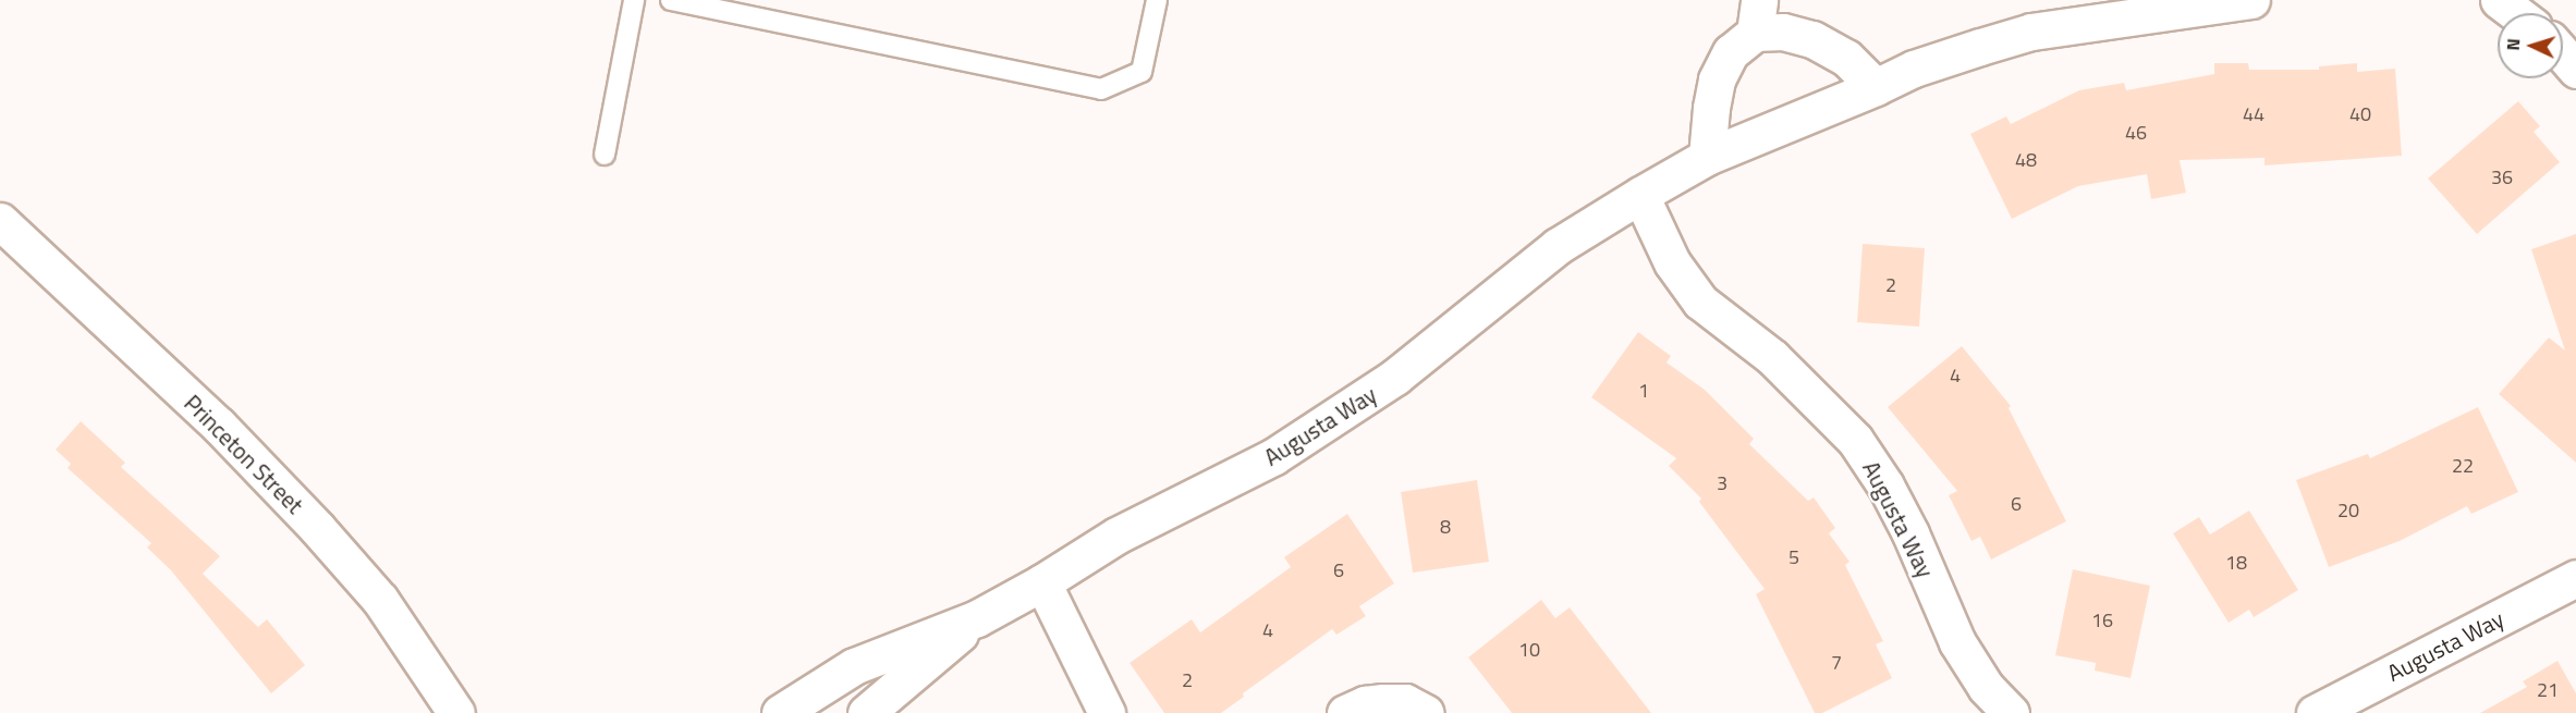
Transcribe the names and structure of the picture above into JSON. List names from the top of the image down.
{
  "streets": {
    "street": ["Augusta Way", "Princeton Street"]
  },
  "house_numbers": [
    "44",
    "40",
    "46",
    "48",
    "36",
    "2",
    "4",
    "1",
    "22",
    "3",
    "6",
    "20",
    "8",
    "5",
    "18",
    "6",
    "16",
    "4",
    "10",
    "7",
    "2",
    "21"
  ],
  "north": "left"
}
